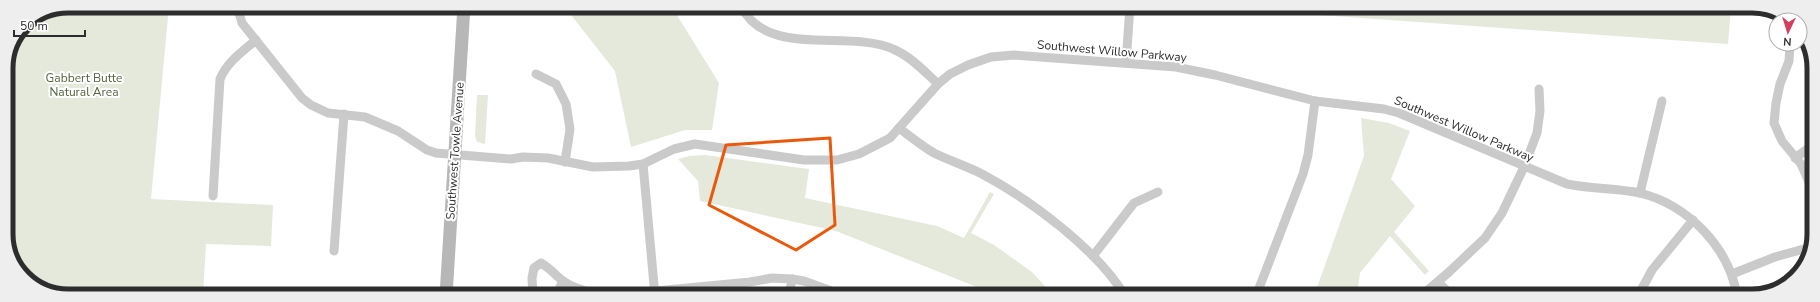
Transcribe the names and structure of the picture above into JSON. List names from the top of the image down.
{
  "streets": {
    "main road": ["Southwest Towle Avenue"],
    "street": ["Southwest Willow Parkway"]
  },
  "crossings": [
    ["Southwest Willow Parkway", "Southwest Towle Avenue"]
  ],
  "parks": ["Gabbert Butte Natural Area"],
  "scale_bar": "50 m",
  "north": "bottom"
}
